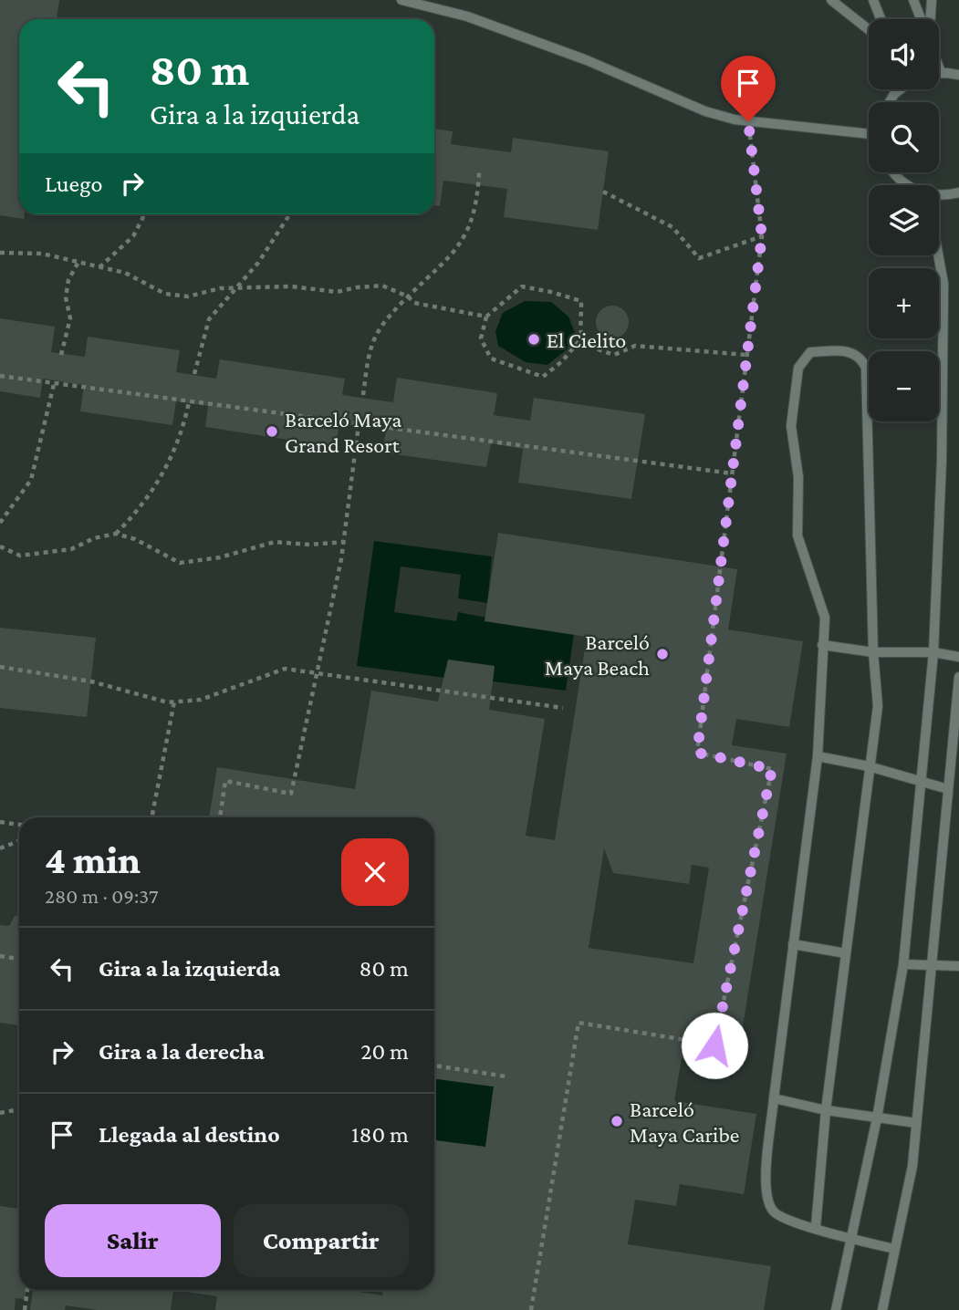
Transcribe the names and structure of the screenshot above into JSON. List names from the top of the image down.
{
  "places": [
    "El Cielito",
    "Barceló Maya Grand Resort",
    "Barceló Maya Beach",
    "Barceló Maya Caribe"
  ],
  "page": {
    "map_buttons": ["+", "−"],
    "turn": ["80 m", "Gira a la izquierda"],
    "then": "Luego",
    "heading": ["4 min", "280 m · 09:37"],
    "list": [
      {
        "name": "Gira a la izquierda",
        "value": "80 m"
      },
      {
        "name": "Gira a la derecha",
        "value": "20 m"
      },
      {
        "name": "Llegada al destino",
        "value": "180 m"
      }
    ],
    "buttons": ["Salir", "Compartir"]
  }
}
